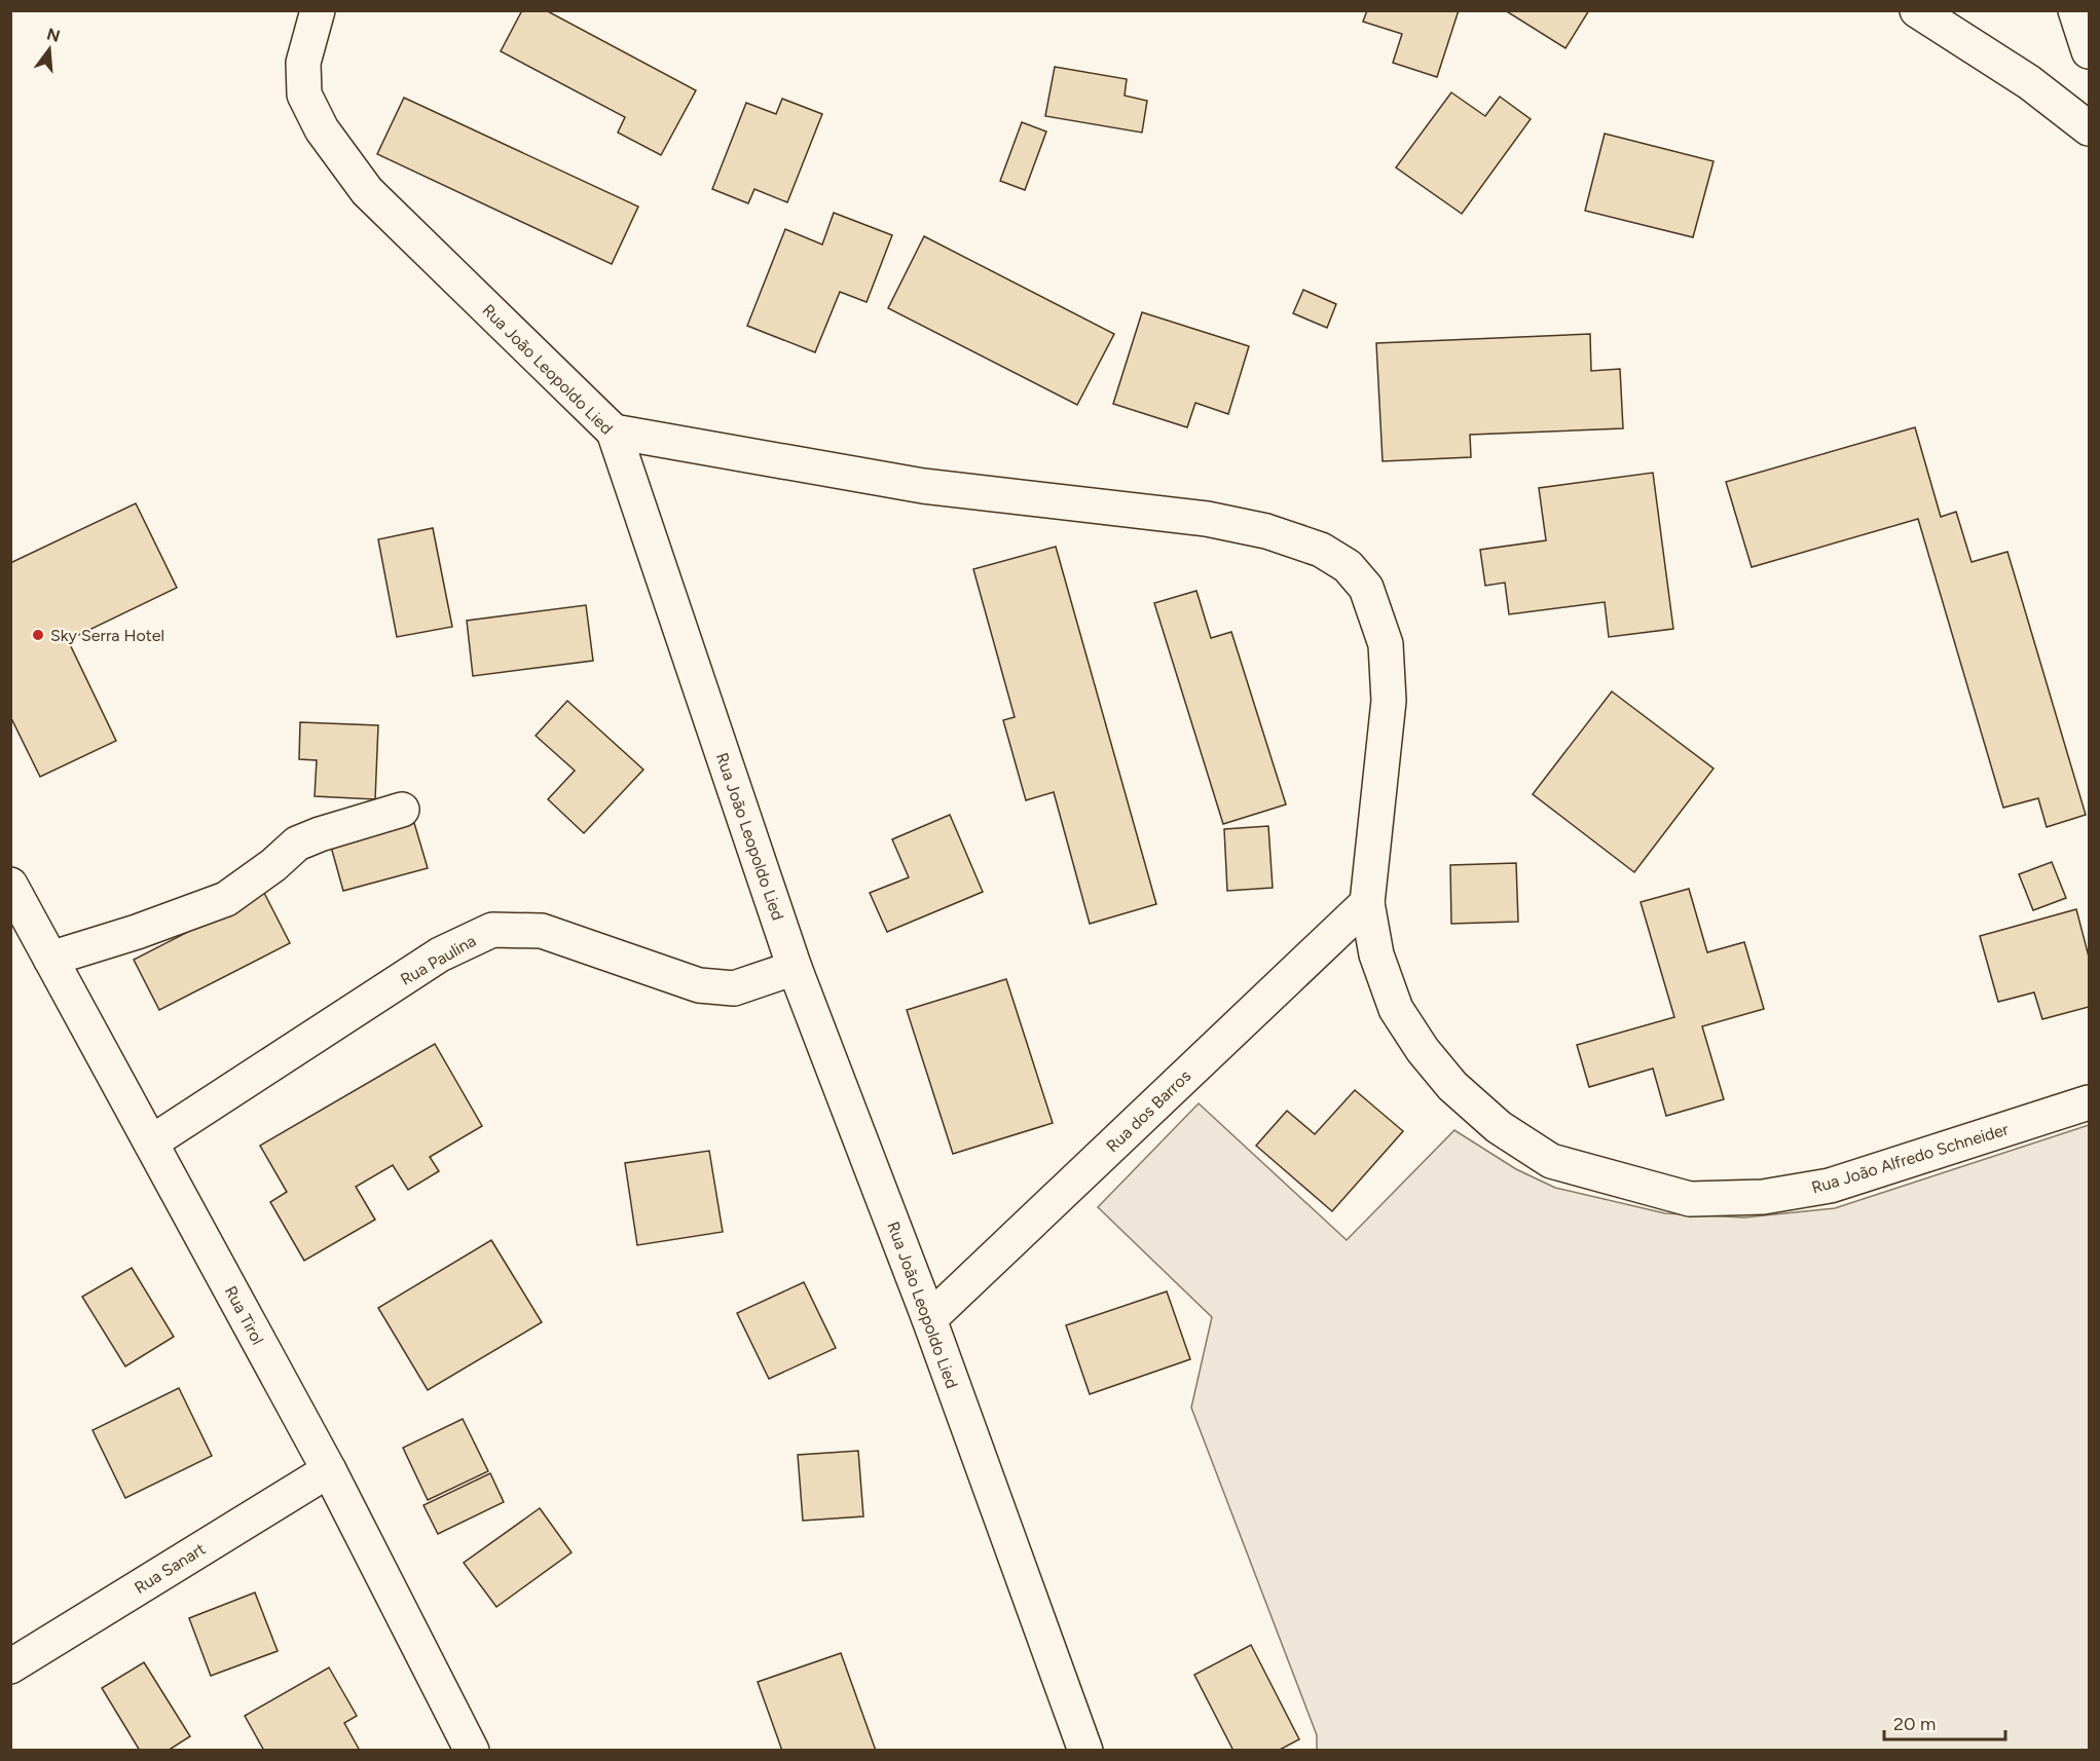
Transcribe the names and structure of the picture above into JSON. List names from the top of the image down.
{
  "streets": {
    "street": [
      "Rua João Leopoldo Lied",
      "Rua Paulina",
      "Rua dos Barros",
      "Rua João Alfredo Schneider",
      "Rua Tirol",
      "Rua Sanart"
    ]
  },
  "crossings": [
    ["Rua João Leopoldo Lied", "Rua Paulina"],
    ["Rua João Leopoldo Lied", "Rua dos Barros"],
    ["Rua João Leopoldo Lied", "Rua João Alfredo Schneider"],
    ["Rua Paulina", "Rua Tirol"],
    ["Rua dos Barros", "Rua João Alfredo Schneider"],
    ["Rua Tirol", "Rua Sanart"]
  ],
  "places": ["Sky Serra Hotel"],
  "scale_bar": "20 m",
  "north": "top"
}
